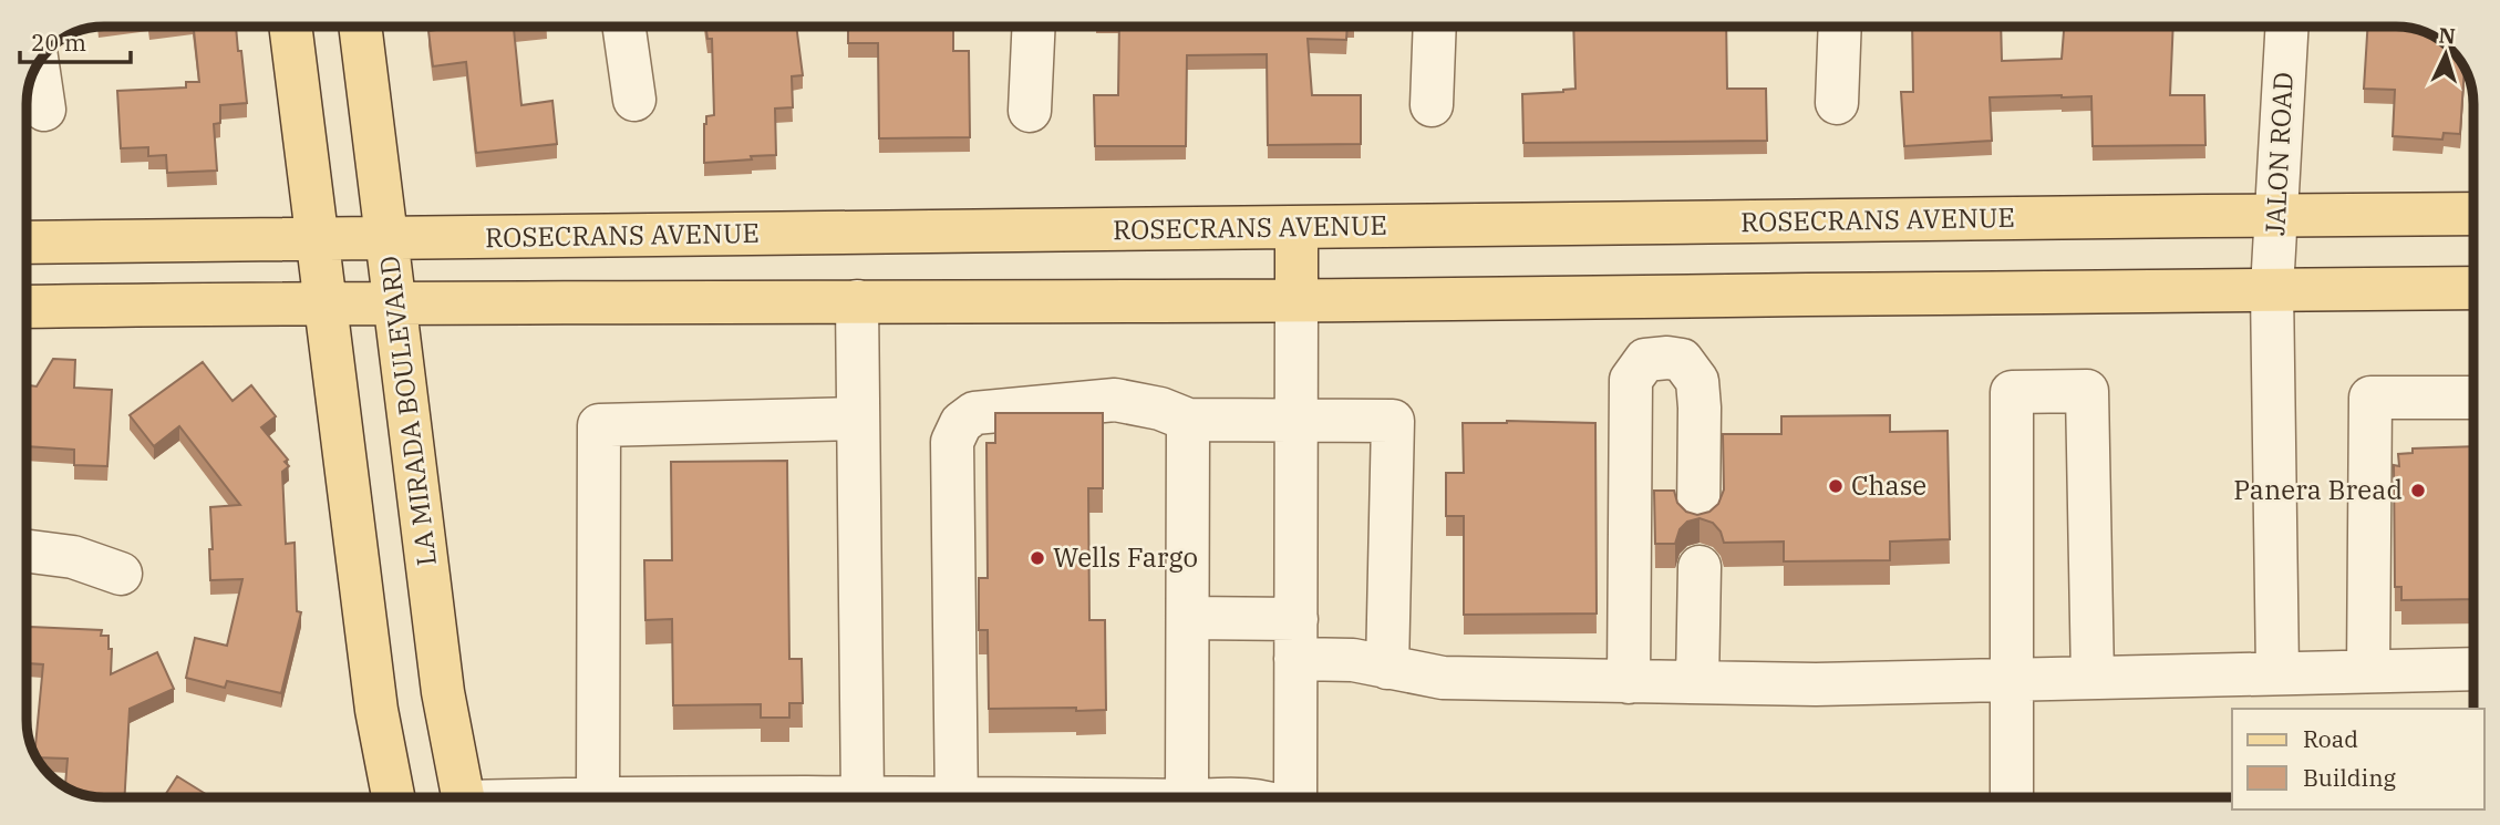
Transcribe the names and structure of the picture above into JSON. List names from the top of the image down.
{
  "streets": {
    "main road": ["ROSECRANS AVENUE", "LA MIRADA BOULEVARD"],
    "street": ["JALON ROAD"]
  },
  "crossings": [
    ["JALON ROAD", "ROSECRANS AVENUE"],
    ["ROSECRANS AVENUE", "LA MIRADA BOULEVARD"]
  ],
  "places": ["Chase", "Panera Bread", "Wells Fargo"],
  "legend": ["Road", "Building"],
  "scale_bar": "20 m",
  "north": "top"
}
